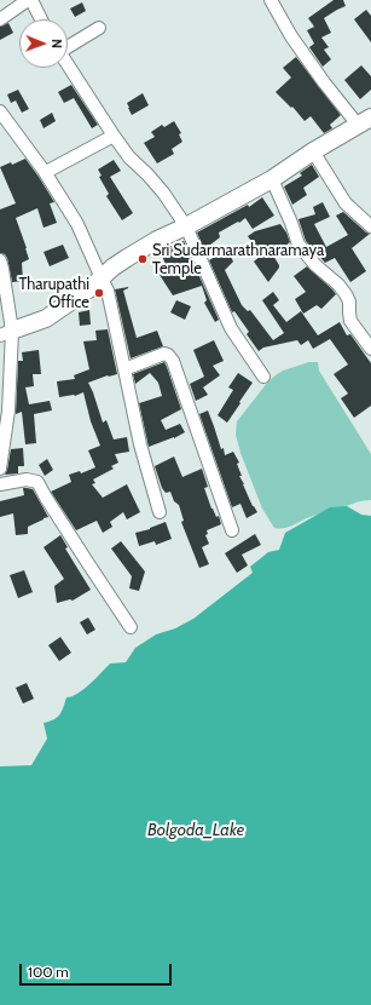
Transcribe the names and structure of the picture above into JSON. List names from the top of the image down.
{
  "water": ["Bolgoda_Lake"],
  "places": ["Sri Sudarmarathnaramaya Temple", "Tharupathi Office"],
  "scale_bar": "100 m",
  "north": "right"
}
